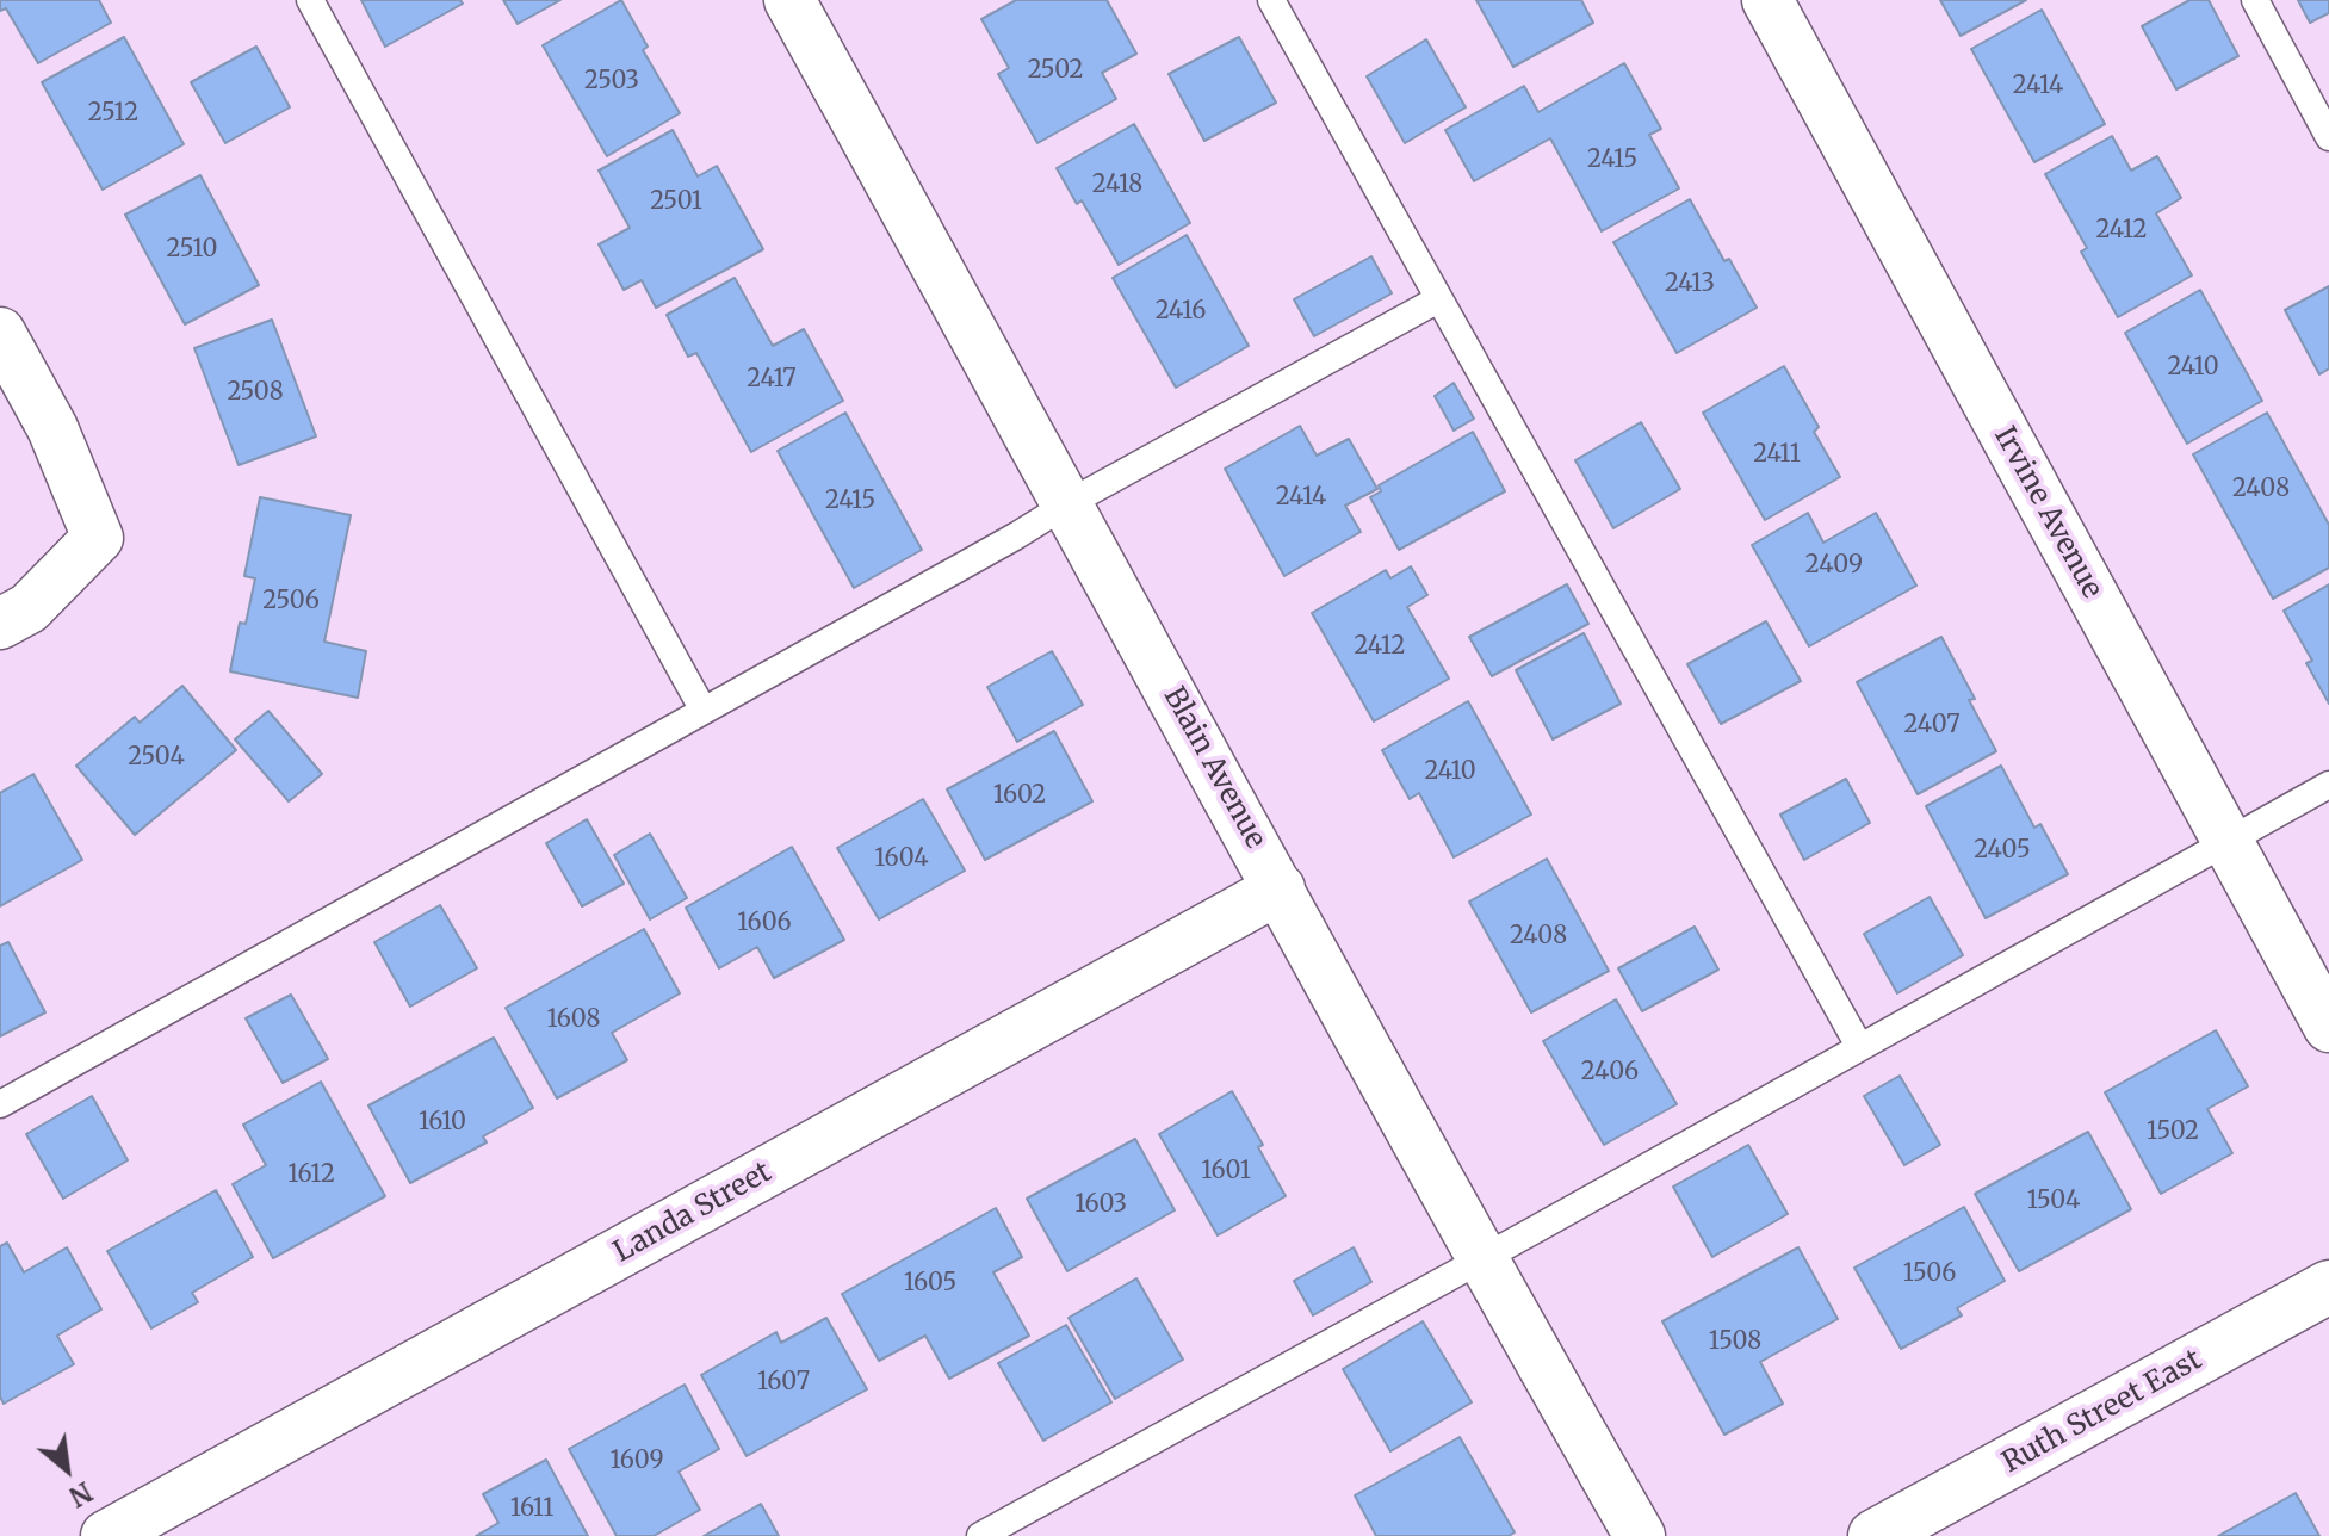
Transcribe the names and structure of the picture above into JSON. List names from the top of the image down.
{
  "streets": {
    "street": [
      "Irvine Avenue",
      "Blain Avenue",
      "Landa Street",
      "Ruth Street East"
    ]
  },
  "crossings": [
    ["Blain Avenue", "Landa Street"]
  ],
  "house_numbers": [
    "2502",
    "2503",
    "2414",
    "2512",
    "2415",
    "2418",
    "2501",
    "2412",
    "2510",
    "2413",
    "2416",
    "2410",
    "2417",
    "2508",
    "2411",
    "2408",
    "2414",
    "2415",
    "2409",
    "2506",
    "2412",
    "2407",
    "2504",
    "2410",
    "1602",
    "2405",
    "1604",
    "1606",
    "2408",
    "1608",
    "2406",
    "1610",
    "1502",
    "1601",
    "1612",
    "1504",
    "1603",
    "1506",
    "1605",
    "1508",
    "1607",
    "1609",
    "1611"
  ],
  "north": "bottom right"
}
